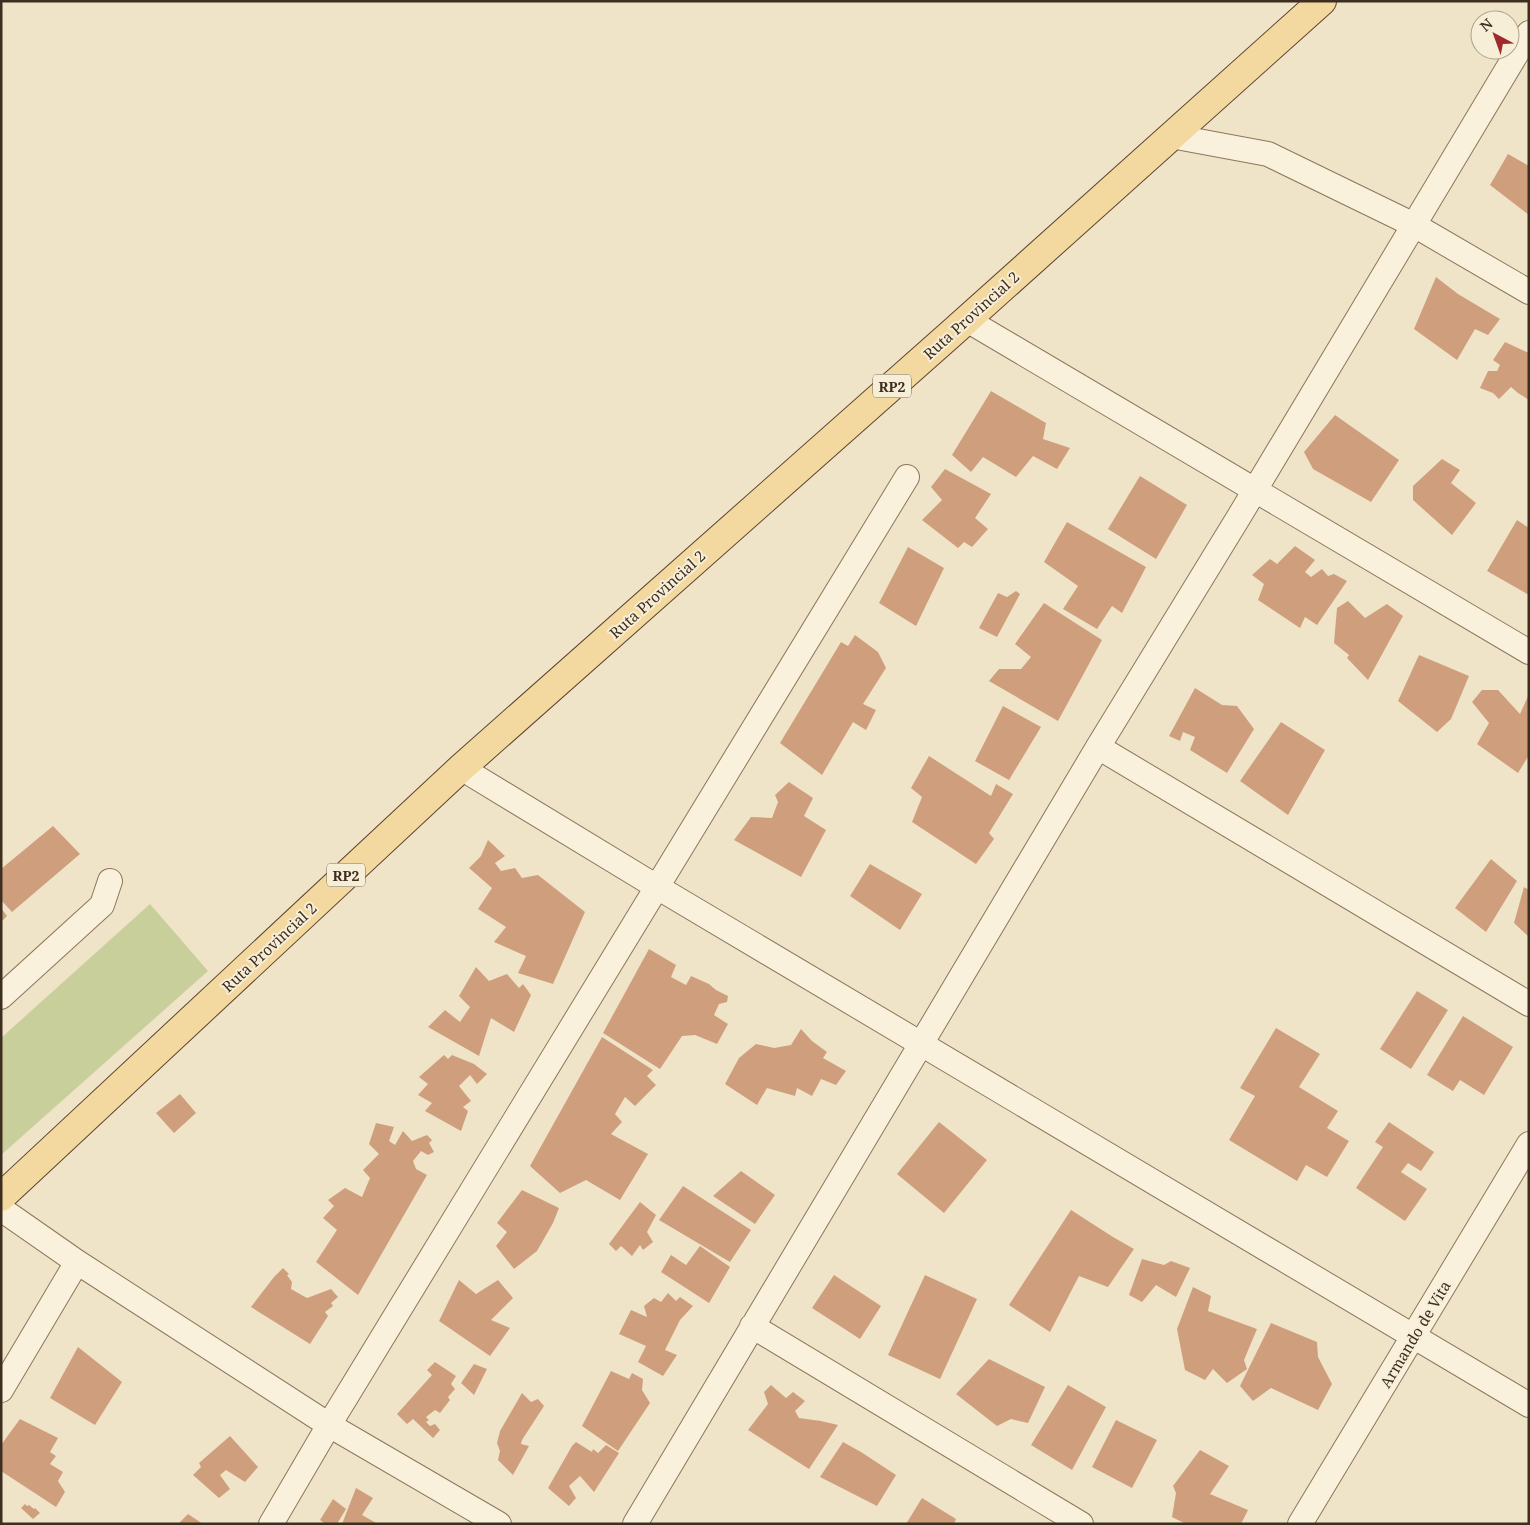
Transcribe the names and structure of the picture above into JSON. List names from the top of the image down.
{
  "streets": {
    "main road": ["Ruta Provincial 2", "RP2"],
    "street": ["Armando de Vita"]
  },
  "north": "top left"
}
